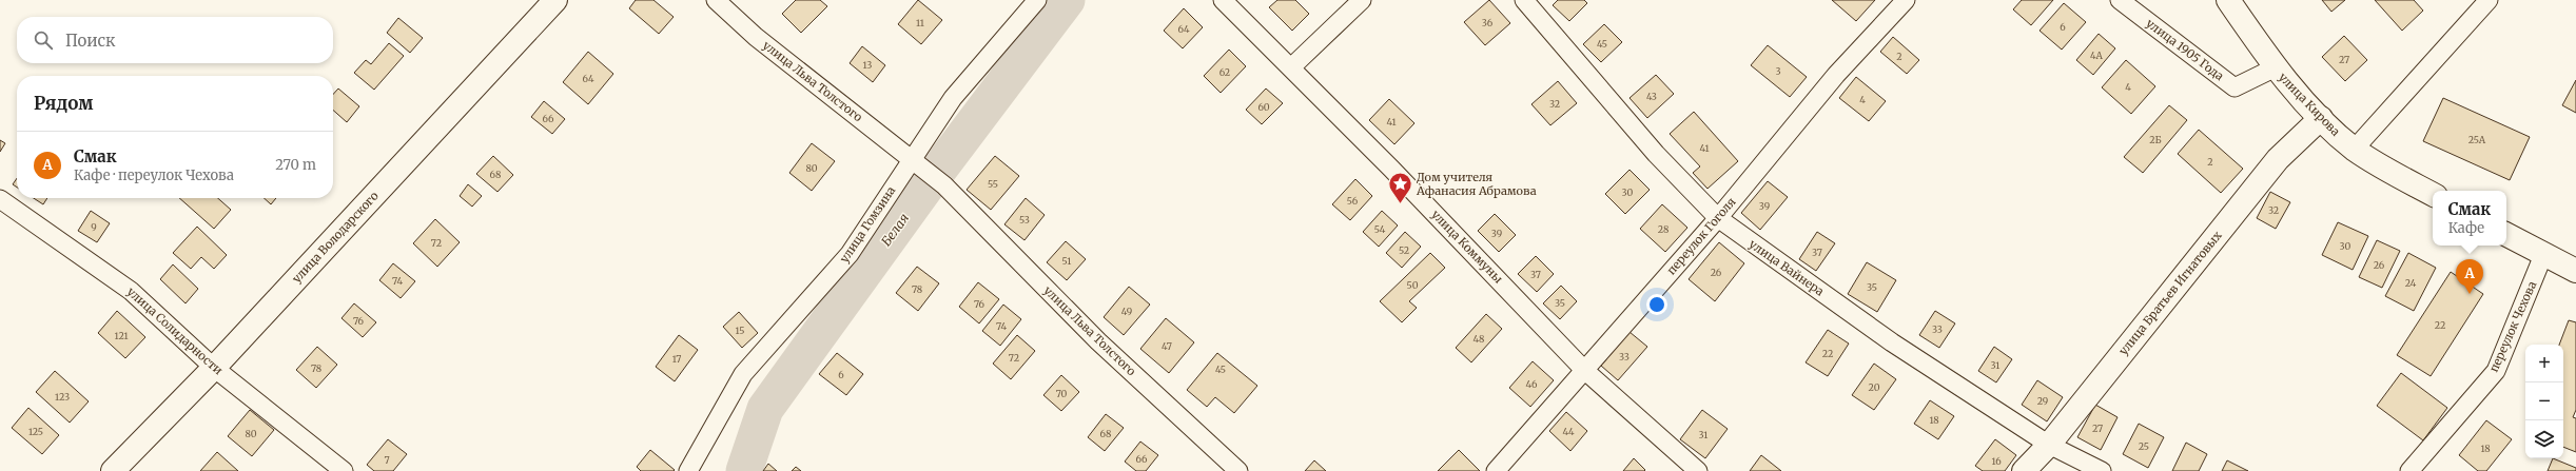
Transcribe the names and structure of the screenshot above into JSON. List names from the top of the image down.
{
  "streets": {
    "main road": ["улица Кирова", "улица Володарского", "улица Братьев Игнатовых"],
    "street": [
      "улица 1905 Года",
      "улица Льва Толстого",
      "улица Гомзина",
      "переулок Гоголя",
      "улица Коммуны",
      "улица Вайнера",
      "переулок Чехова",
      "улица Солидарности"
    ]
  },
  "crossings": [
    ["улица 1905 Года", "улица Кирова"],
    ["улица Льва Толстого", "улица Гомзина"],
    ["улица Кирова", "улица Братьев Игнатовых"],
    ["переулок Гоголя", "улица Коммуны"],
    ["переулок Гоголя", "улица Вайнера"],
    ["улица Володарского", "улица Солидарности"],
    ["улица Вайнера", "улица Братьев Игнатовых"]
  ],
  "water": ["Белая"],
  "places": {
    "place": ["Дом учителя Афанасия Абрамова"]
  },
  "house_numbers": [
    "11",
    "36",
    "6",
    "64",
    "45",
    "4А",
    "2",
    "27",
    "13",
    "3",
    "62",
    "64",
    "4",
    "43",
    "4",
    "32",
    "60",
    "66",
    "41",
    "2Б",
    "25А",
    "41",
    "2",
    "80",
    "68",
    "55",
    "30",
    "56",
    "39",
    "32",
    "53",
    "9",
    "54",
    "28",
    "39",
    "72",
    "30",
    "52",
    "37",
    "51",
    "26",
    "26",
    "37",
    "74",
    "24",
    "50",
    "35",
    "78",
    "35",
    "76",
    "49",
    "76",
    "22",
    "74",
    "33",
    "15",
    "121",
    "48",
    "47",
    "22",
    "33",
    "72",
    "17",
    "31",
    "78",
    "45",
    "6",
    "46",
    "20",
    "70",
    "123",
    "29",
    "18",
    "27",
    "125",
    "44",
    "80",
    "68",
    "31",
    "25",
    "18",
    "66",
    "7",
    "16"
  ],
  "page": {
    "search": "Поиск",
    "heading": "Рядом",
    "list": [
      {
        "mark": "A",
        "name": "Смак",
        "note": "Кафе · переулок Чехова",
        "value": "270 m"
      }
    ],
    "popup": ["Смак", "Кафе"],
    "pins": "A",
    "map_buttons": ["+", "−"]
  }
}
